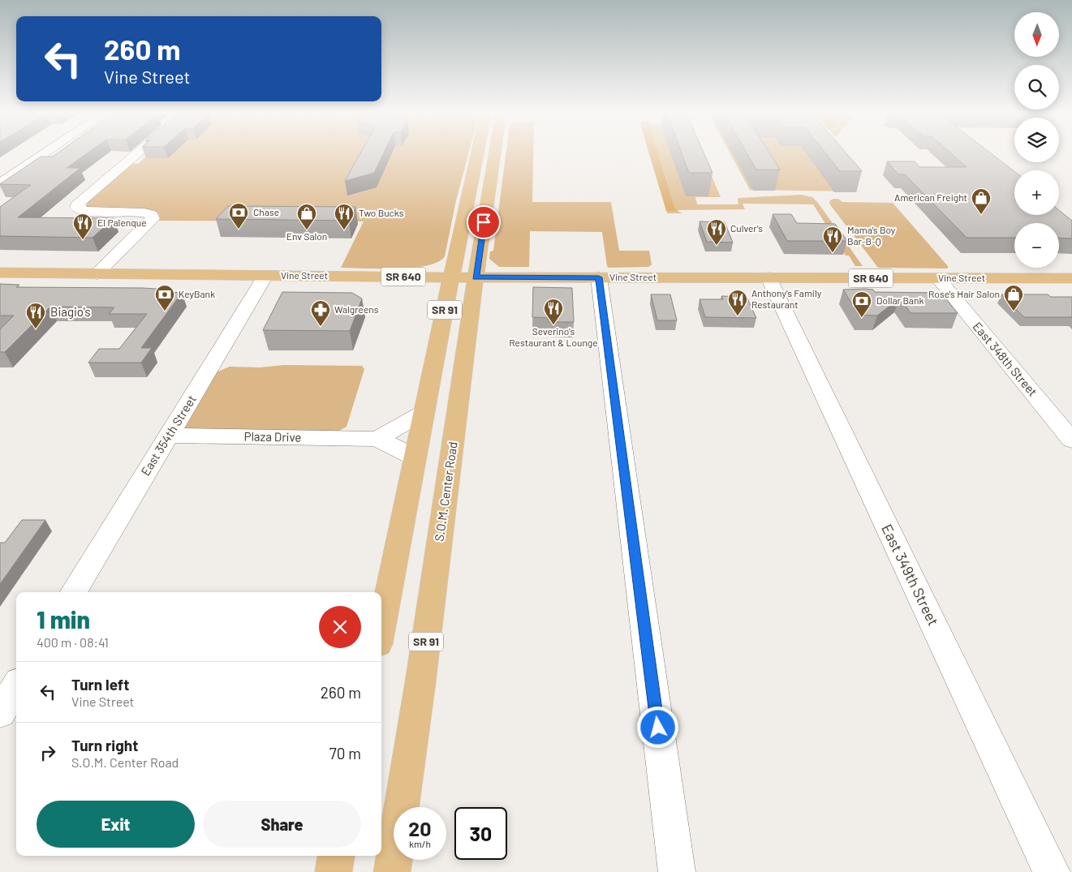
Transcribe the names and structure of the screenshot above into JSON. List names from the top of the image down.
{
  "streets": {
    "main road": [
      "Vine Street",
      "SR 640",
      "SR 91",
      "S.O.M. Center Road"
    ],
    "street": [
      "East 348th Street",
      "East 354th Street",
      "Plaza Drive",
      "East 349th Street"
    ]
  },
  "crossings": [
    ["Vine Street", "East 348th Street"],
    ["Vine Street", "East 354th Street"],
    ["Vine Street", "S.O.M. Center Road"],
    ["Vine Street", "East 349th Street"],
    ["East 354th Street", "Plaza Drive"],
    ["Plaza Drive", "S.O.M. Center Road"]
  ],
  "places": {
    "shop": ["American Freight", "Env Salon", "Rose's Hair Salon"],
    "bank": ["Chase", "KeyBank", "Dollar Bank"],
    "restaurant": [
      "Two Bucks",
      "El Palenque",
      "Culver's",
      "Mama's Boy Bar-B-Q",
      "Anthony's Family Restaurant",
      "Severino's Restaurant & Lounge",
      "Biagio's"
    ],
    "pharmacy": ["Walgreens"]
  },
  "north": "bottom",
  "page": {
    "map_buttons": ["+", "−"],
    "turn": ["260 m", "Vine Street"],
    "heading": ["1 min", "400 m · 08:41"],
    "list": [
      {
        "name": "Turn left",
        "note": "Vine Street",
        "value": "260 m"
      },
      {
        "name": "Turn right",
        "note": "S.O.M. Center Road",
        "value": "70 m"
      }
    ],
    "buttons": ["Exit", "Share"],
    "speed": "20 km/h",
    "limit": "30"
  }
}
